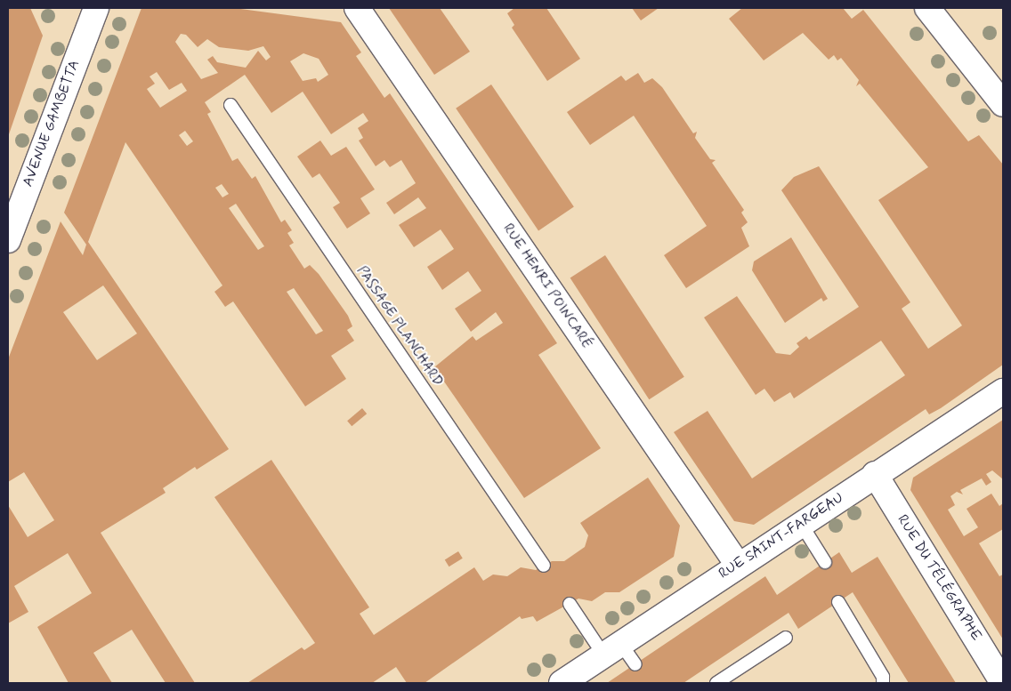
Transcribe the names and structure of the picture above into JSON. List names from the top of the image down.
{
  "streets": {
    "street": [
      "AVENUE GAMBETTA",
      "RUE HENRI POINCARÉ",
      "RUE SAINT-FARGEAU",
      "RUE DU TÉLÉGRAPHE"
    ],
    "lane": ["PASSAGE PLANCHARD"]
  },
  "crossings": [
    ["RUE HENRI POINCARÉ", "RUE SAINT-FARGEAU"],
    ["RUE SAINT-FARGEAU", "RUE DU TÉLÉGRAPHE"]
  ]
}
